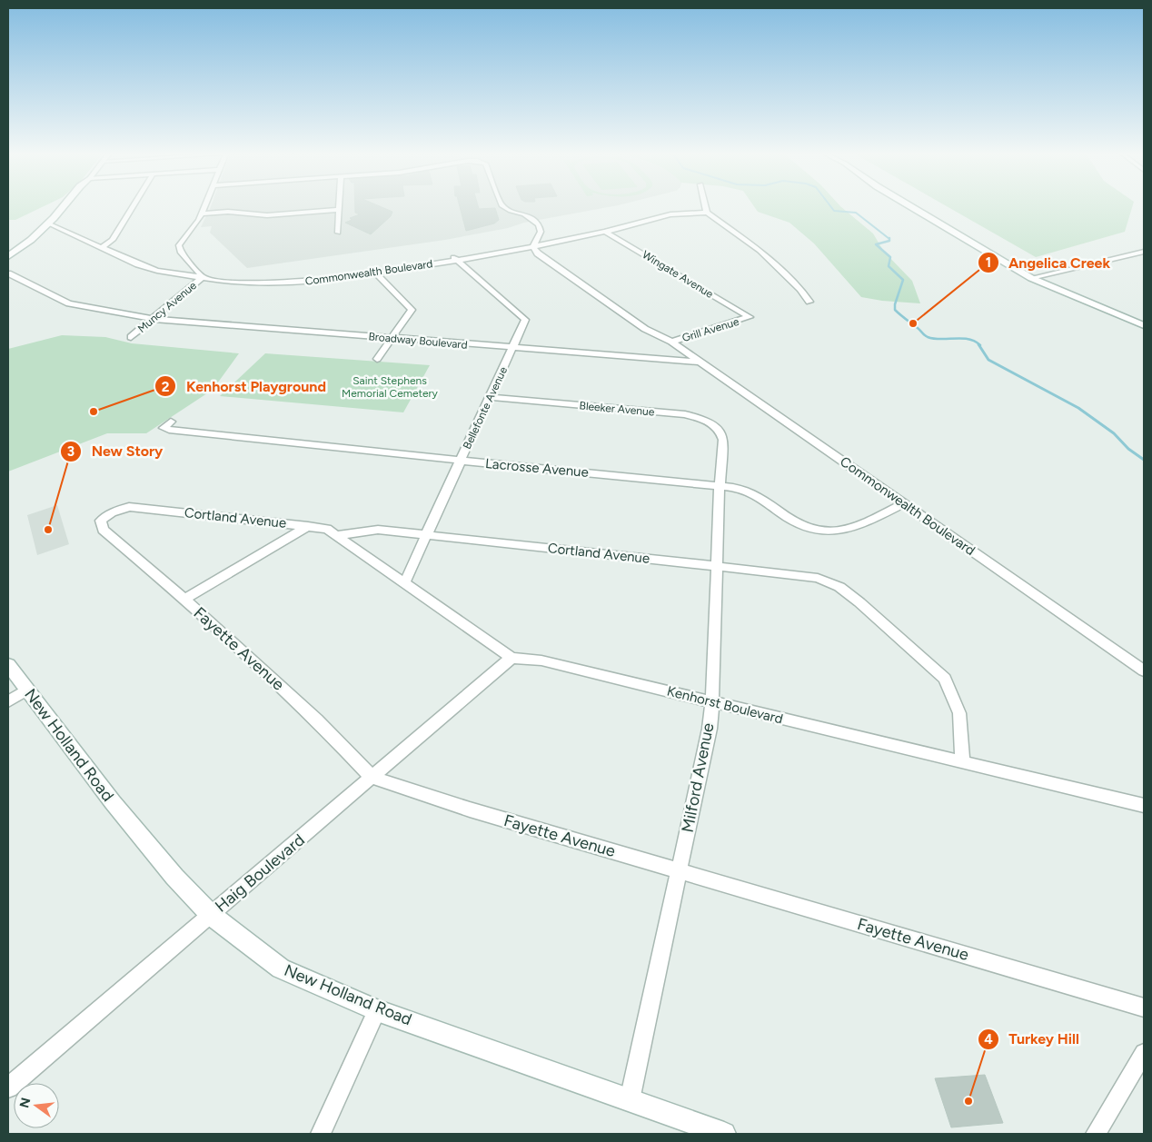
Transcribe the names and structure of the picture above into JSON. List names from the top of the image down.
{
  "streets": {
    "street": [
      "Commonwealth Boulevard",
      "Wingate Avenue",
      "Muncy Avenue",
      "Grill Avenue",
      "Broadway Boulevard",
      "Bellefonte Avenue",
      "Bleeker Avenue",
      "Lacrosse Avenue",
      "Cortland Avenue",
      "Fayette Avenue",
      "Kenhorst Boulevard",
      "New Holland Road",
      "Milford Avenue",
      "Haig Boulevard"
    ]
  },
  "crossings": [
    ["Commonwealth Boulevard", "Muncy Avenue"],
    ["Commonwealth Boulevard", "Grill Avenue"],
    ["Commonwealth Boulevard", "Broadway Boulevard"],
    ["Commonwealth Boulevard", "Bellefonte Avenue"],
    ["Commonwealth Boulevard", "Lacrosse Avenue"],
    ["Wingate Avenue", "Grill Avenue"],
    ["Muncy Avenue", "Broadway Boulevard"],
    ["Broadway Boulevard", "Bellefonte Avenue"],
    ["Bellefonte Avenue", "Bleeker Avenue"],
    ["Bellefonte Avenue", "Lacrosse Avenue"],
    ["Bellefonte Avenue", "Cortland Avenue"],
    ["Bellefonte Avenue", "Kenhorst Boulevard"],
    ["Bleeker Avenue", "Milford Avenue"],
    ["Lacrosse Avenue", "Milford Avenue"],
    ["Cortland Avenue", "Fayette Avenue"],
    ["Cortland Avenue", "Kenhorst Boulevard"],
    ["Cortland Avenue", "Milford Avenue"],
    ["Fayette Avenue", "Milford Avenue"],
    ["Fayette Avenue", "Haig Boulevard"],
    ["Kenhorst Boulevard", "Milford Avenue"],
    ["Kenhorst Boulevard", "Haig Boulevard"],
    ["New Holland Road", "Milford Avenue"],
    ["New Holland Road", "Haig Boulevard"]
  ],
  "parks": ["Saint Stephens Memorial Cemetery"],
  "places": [
    "Angelica Creek",
    "Kenhorst Playground",
    "New Story",
    "Turkey Hill"
  ],
  "north": "left"
}
